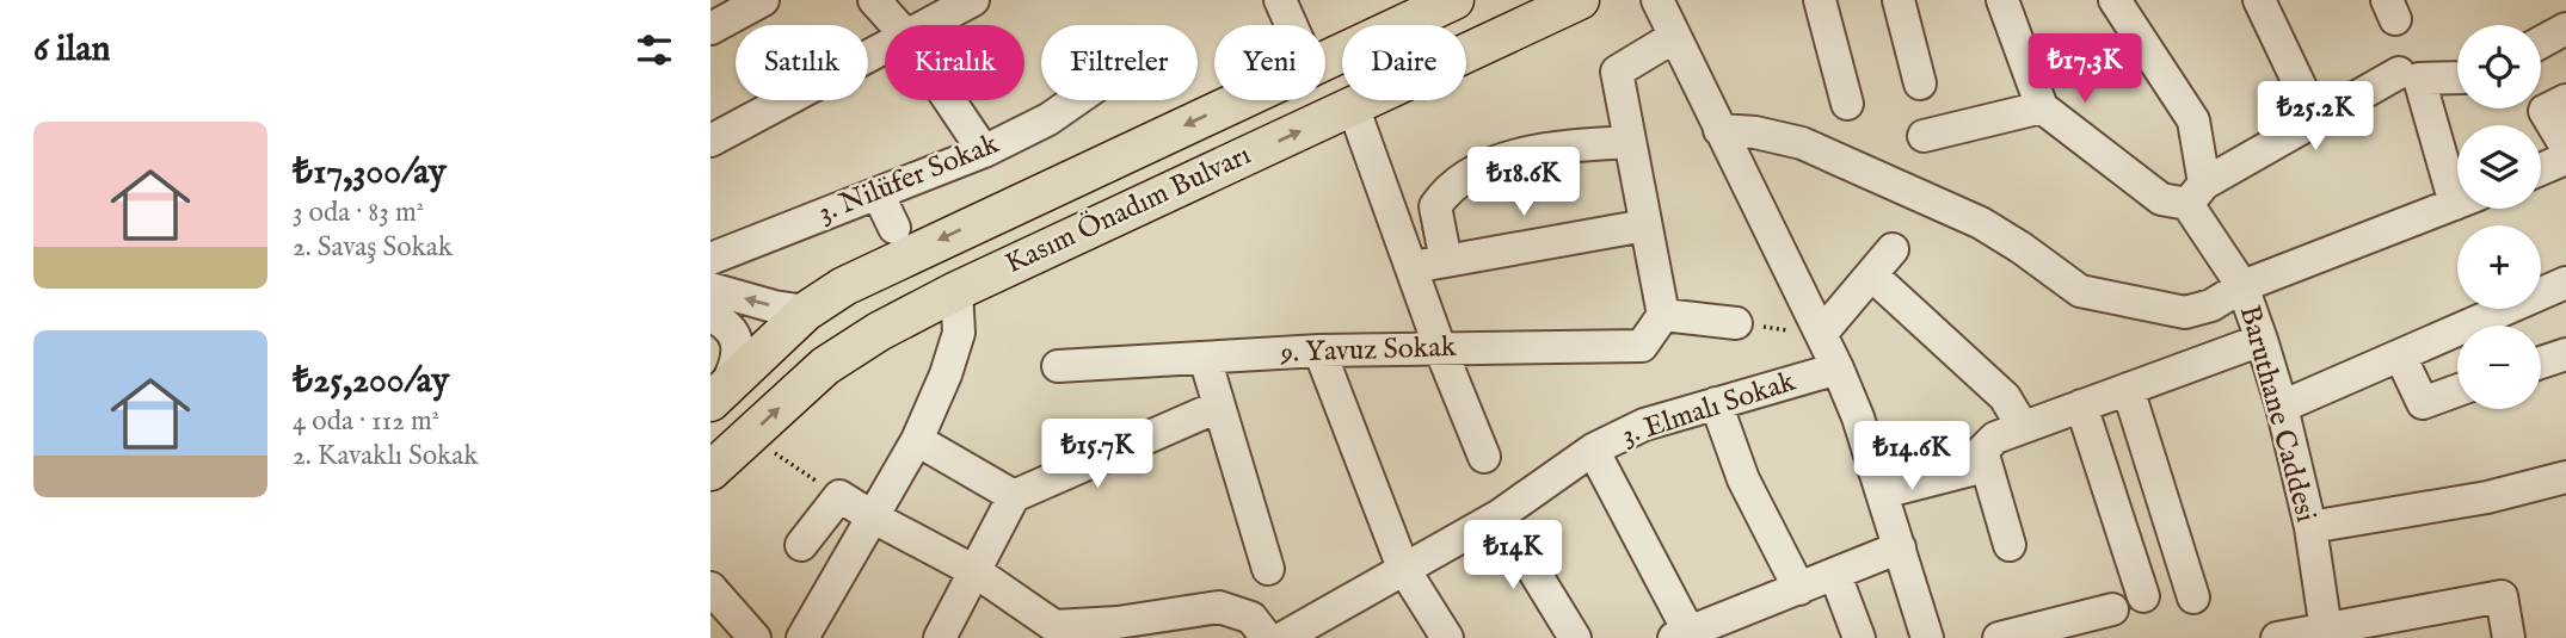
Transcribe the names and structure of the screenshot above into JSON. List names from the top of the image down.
{
  "streets": {
    "main road": ["Kasım Önadım Bulvarı"],
    "street": [
      "3. Nilüfer Sokak",
      "9. Yavuz Sokak",
      "3. Elmalı Sokak",
      "Baruthane Caddesi"
    ]
  },
  "page": {
    "heading": "6 ilan",
    "map_buttons": ["+", "−"],
    "chip": [
      "Satılık",
      "Kiralık",
      "Filtreler",
      "Yeni",
      "Daire"
    ],
    "price": [
      "₺17.3K",
      "₺25.2K",
      "₺18.6K",
      "₺15.7K",
      "₺14.6K",
      "₺14K"
    ],
    "list": [
      {
        "name": "₺17,300/ay",
        "note": "3 oda · 83 m² · 2. Savaş Sokak"
      },
      {
        "name": "₺25,200/ay",
        "note": "4 oda · 112 m² · 2. Kavaklı Sokak"
      }
    ]
  }
}
